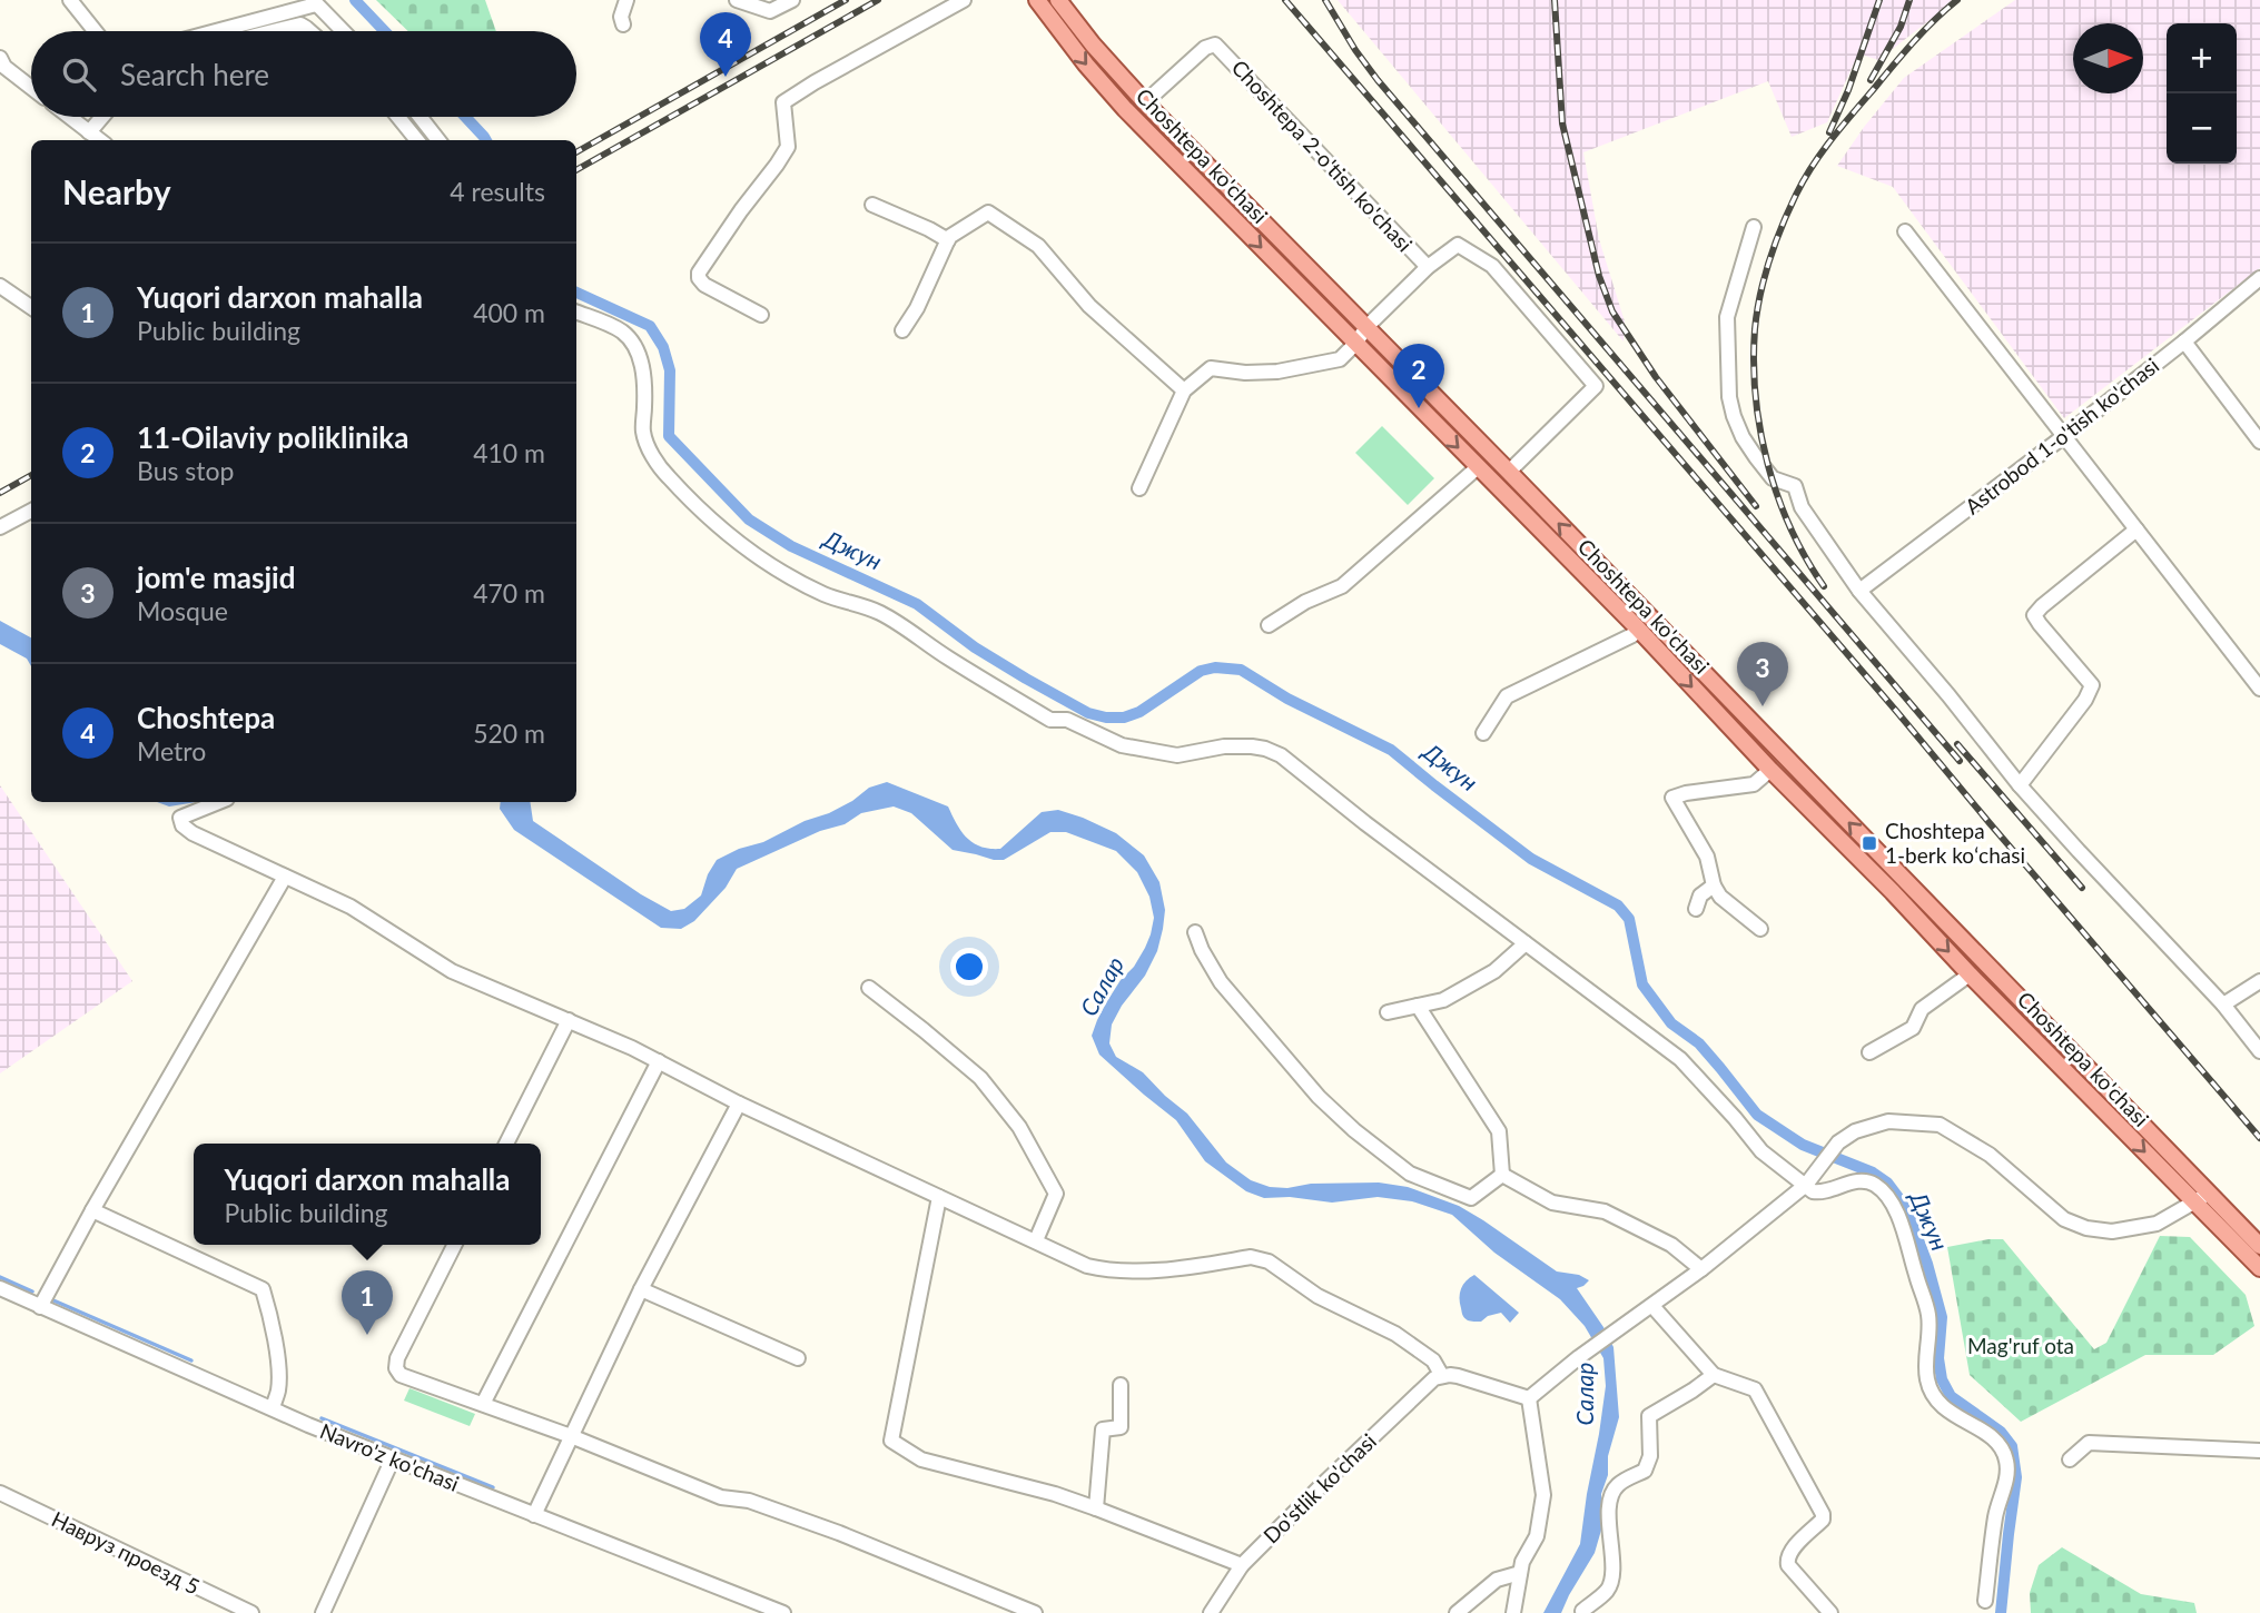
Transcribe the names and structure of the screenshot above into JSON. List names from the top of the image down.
{
  "streets": {
    "main road": ["Choshtepa ko'chasi"],
    "street": [
      "Choshtepa 2-o'tish ko'chasi",
      "Astrobod 1-o'tish ko'chasi",
      "Navro'z ko'chasi",
      "Do'stlik ko'chasi",
      "Навруз проезд 5"
    ]
  },
  "crossings": [
    ["Choshtepa ko'chasi", "Choshtepa 2-o'tish ko'chasi"]
  ],
  "water": ["Джун", "Салар"],
  "parks": ["Mag'ruf ota"],
  "places": {
    "transit": ["Choshtepa 1-berk koʻchasi"]
  },
  "north": "right",
  "page": {
    "pins": [
      "4",
      "2",
      "3",
      "1"
    ],
    "map_buttons": ["+", "−"],
    "search": "Search here",
    "heading": ["Nearby", "4 results"],
    "list": [
      {
        "mark": "1",
        "name": "Yuqori darxon mahalla",
        "note": "Public building",
        "value": "400 m"
      },
      {
        "mark": "2",
        "name": "11-Oilaviy poliklinika",
        "note": "Bus stop",
        "value": "410 m"
      },
      {
        "mark": "3",
        "name": "jom'e masjid",
        "note": "Mosque",
        "value": "470 m"
      },
      {
        "mark": "4",
        "name": "Choshtepa",
        "note": "Metro",
        "value": "520 m"
      }
    ],
    "popup": ["Yuqori darxon mahalla", "Public building"]
  }
}
